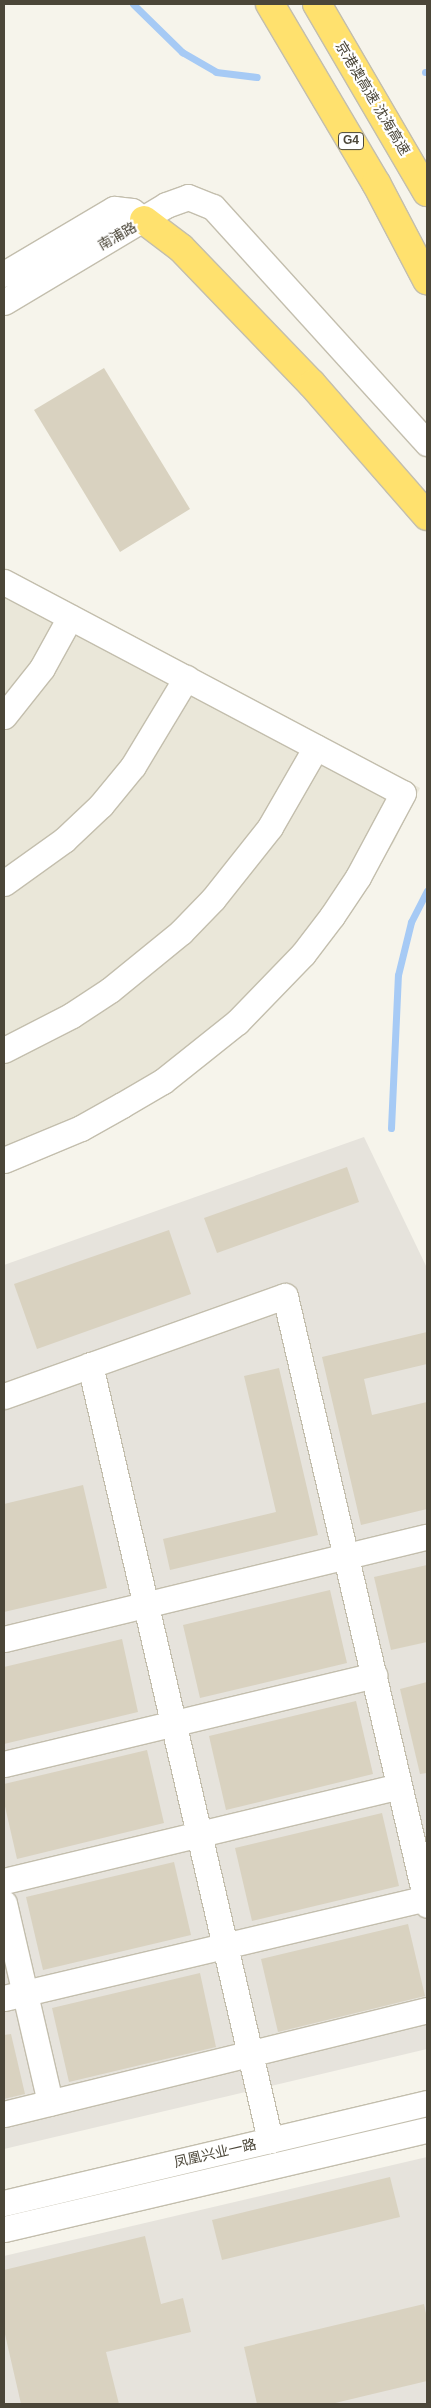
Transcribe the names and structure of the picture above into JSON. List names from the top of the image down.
{
  "streets": {
    "highway": ["京港澳高速 沈海高速", "G4"],
    "street": ["南浦路", "凤凰兴业一路"]
  }
}
